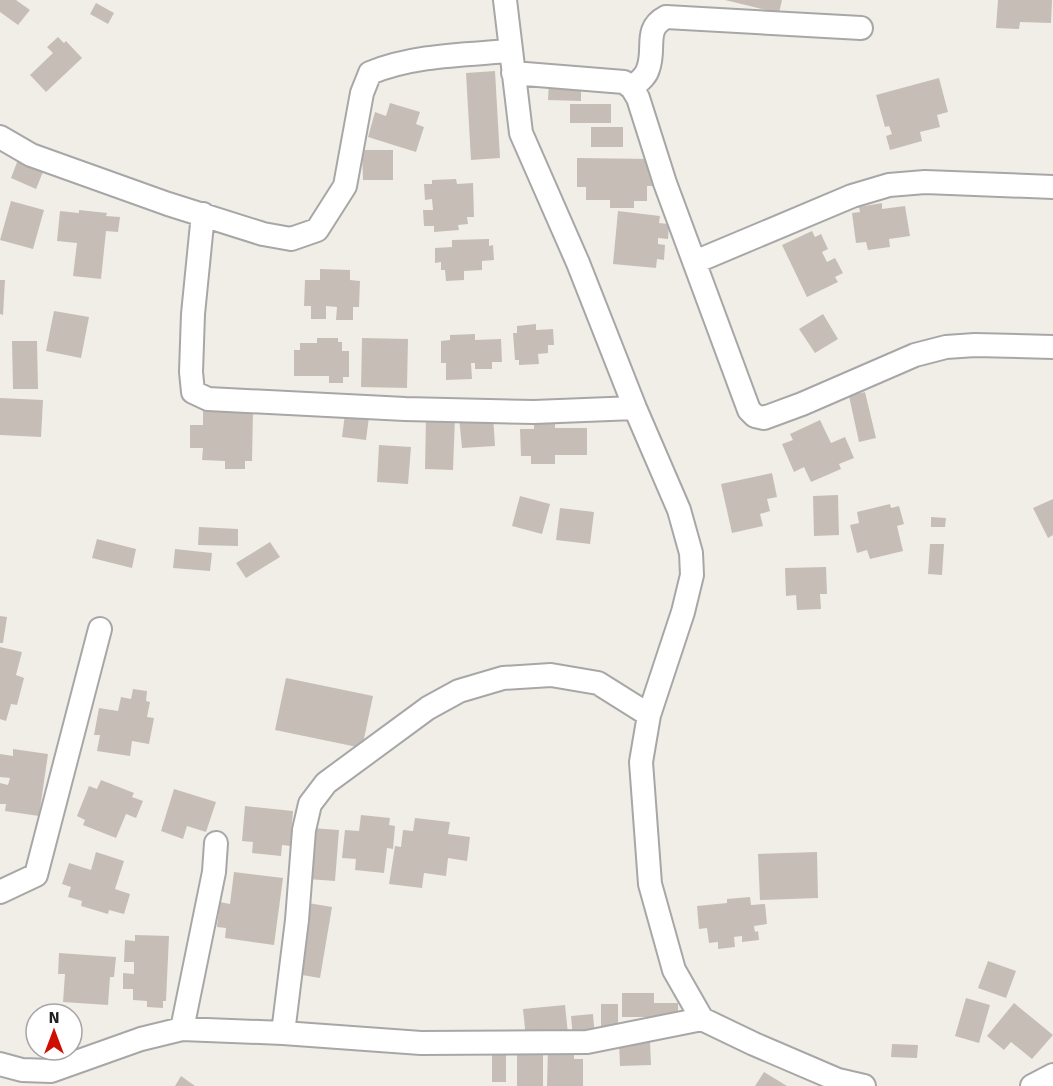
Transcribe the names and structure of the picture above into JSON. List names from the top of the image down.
{
  "north": "top"
}
